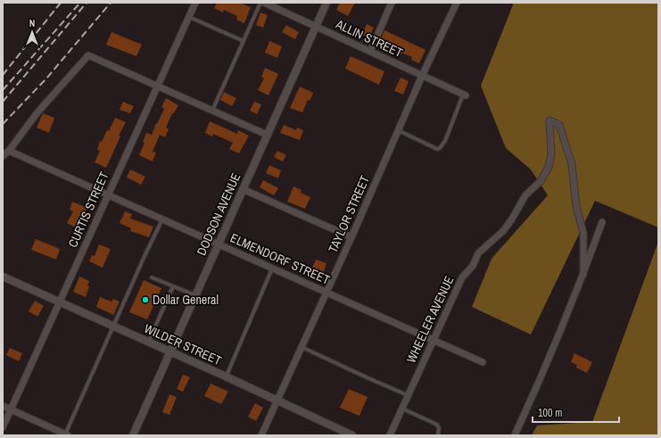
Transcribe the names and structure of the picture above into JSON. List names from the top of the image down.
{
  "streets": {
    "street": [
      "ALLIN STREET",
      "CURTIS STREET",
      "DODSON AVENUE",
      "TAYLOR STREET",
      "ELMENDORF STREET",
      "WHEELER AVENUE",
      "WILDER STREET"
    ]
  },
  "crossings": [
    ["ALLIN STREET", "DODSON AVENUE"],
    ["ALLIN STREET", "TAYLOR STREET"],
    ["CURTIS STREET", "ELMENDORF STREET"],
    ["CURTIS STREET", "WILDER STREET"],
    ["DODSON AVENUE", "ELMENDORF STREET"],
    ["DODSON AVENUE", "WILDER STREET"],
    ["TAYLOR STREET", "ELMENDORF STREET"],
    ["TAYLOR STREET", "WILDER STREET"],
    ["ELMENDORF STREET", "WHEELER AVENUE"]
  ],
  "places": ["Dollar General"],
  "scale_bar": "100 m",
  "north": "top"
}
